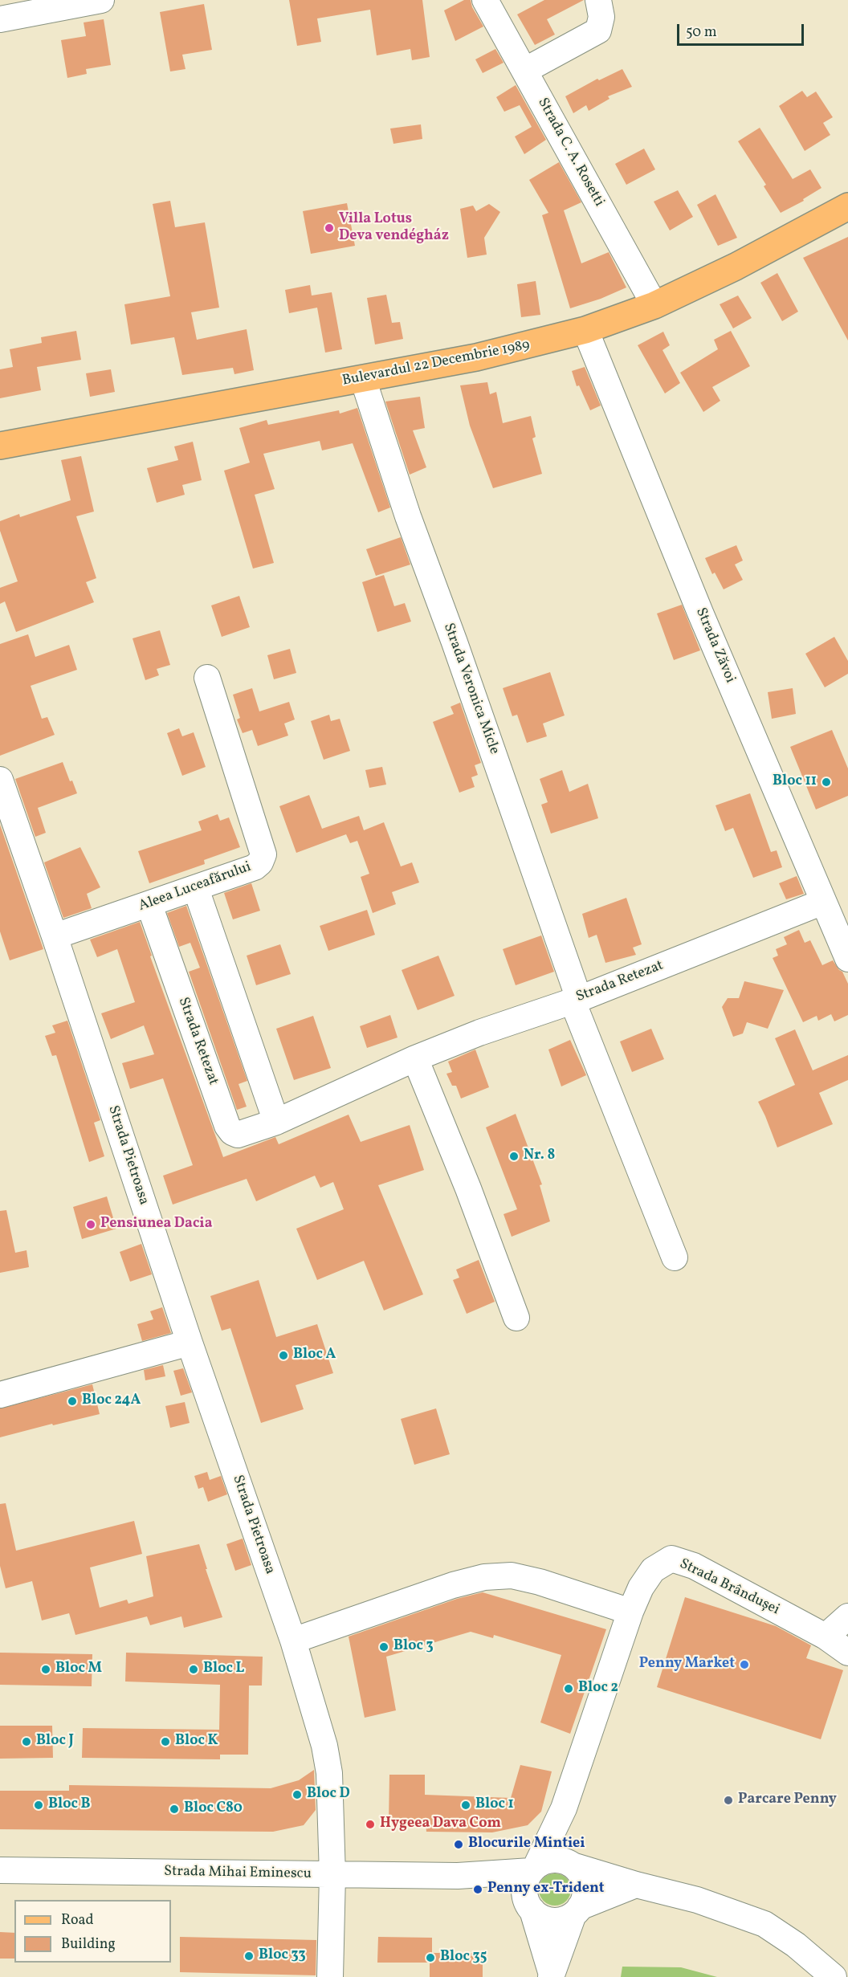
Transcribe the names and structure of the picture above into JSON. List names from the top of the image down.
{
  "streets": {
    "main road": ["Bulevardul 22 Decembrie 1989"],
    "street": [
      "Strada C. A. Rosetti",
      "Strada Zăvoi",
      "Strada Veronica Micle",
      "Aleea Luceafărului",
      "Strada Retezat",
      "Strada Pietroasa",
      "Strada Brândușei",
      "Strada Mihai Eminescu"
    ]
  },
  "crossings": [
    ["Strada C. A. Rosetti", "Bulevardul 22 Decembrie 1989"],
    ["Bulevardul 22 Decembrie 1989", "Strada Zăvoi"],
    ["Bulevardul 22 Decembrie 1989", "Strada Veronica Micle"],
    ["Strada Zăvoi", "Strada Retezat"],
    ["Strada Veronica Micle", "Strada Retezat"],
    ["Aleea Luceafărului", "Strada Retezat"],
    ["Aleea Luceafărului", "Strada Pietroasa"],
    ["Strada Pietroasa", "Strada Mihai Eminescu"],
    ["Strada Brândușei", "Strada Mihai Eminescu"]
  ],
  "places": [
    "Villa Lotus Deva vendégház",
    "Bloc 11",
    "Nr. 8",
    "Pensiunea Dacia",
    "Bloc A",
    "Bloc 24A",
    "Bloc 3",
    "Penny Market",
    "Bloc M",
    "Bloc L",
    "Bloc 2",
    "Bloc J",
    "Bloc K",
    "Bloc D",
    "Parcare Penny",
    "Bloc B",
    "Bloc 1",
    "Bloc C80",
    "Hygeea Dava Com",
    "Blocurile Mintiei",
    "Penny ex-Trident",
    "Bloc 33",
    "Bloc 35"
  ],
  "legend": ["Road", "Building"],
  "scale_bar": "50 m"
}
